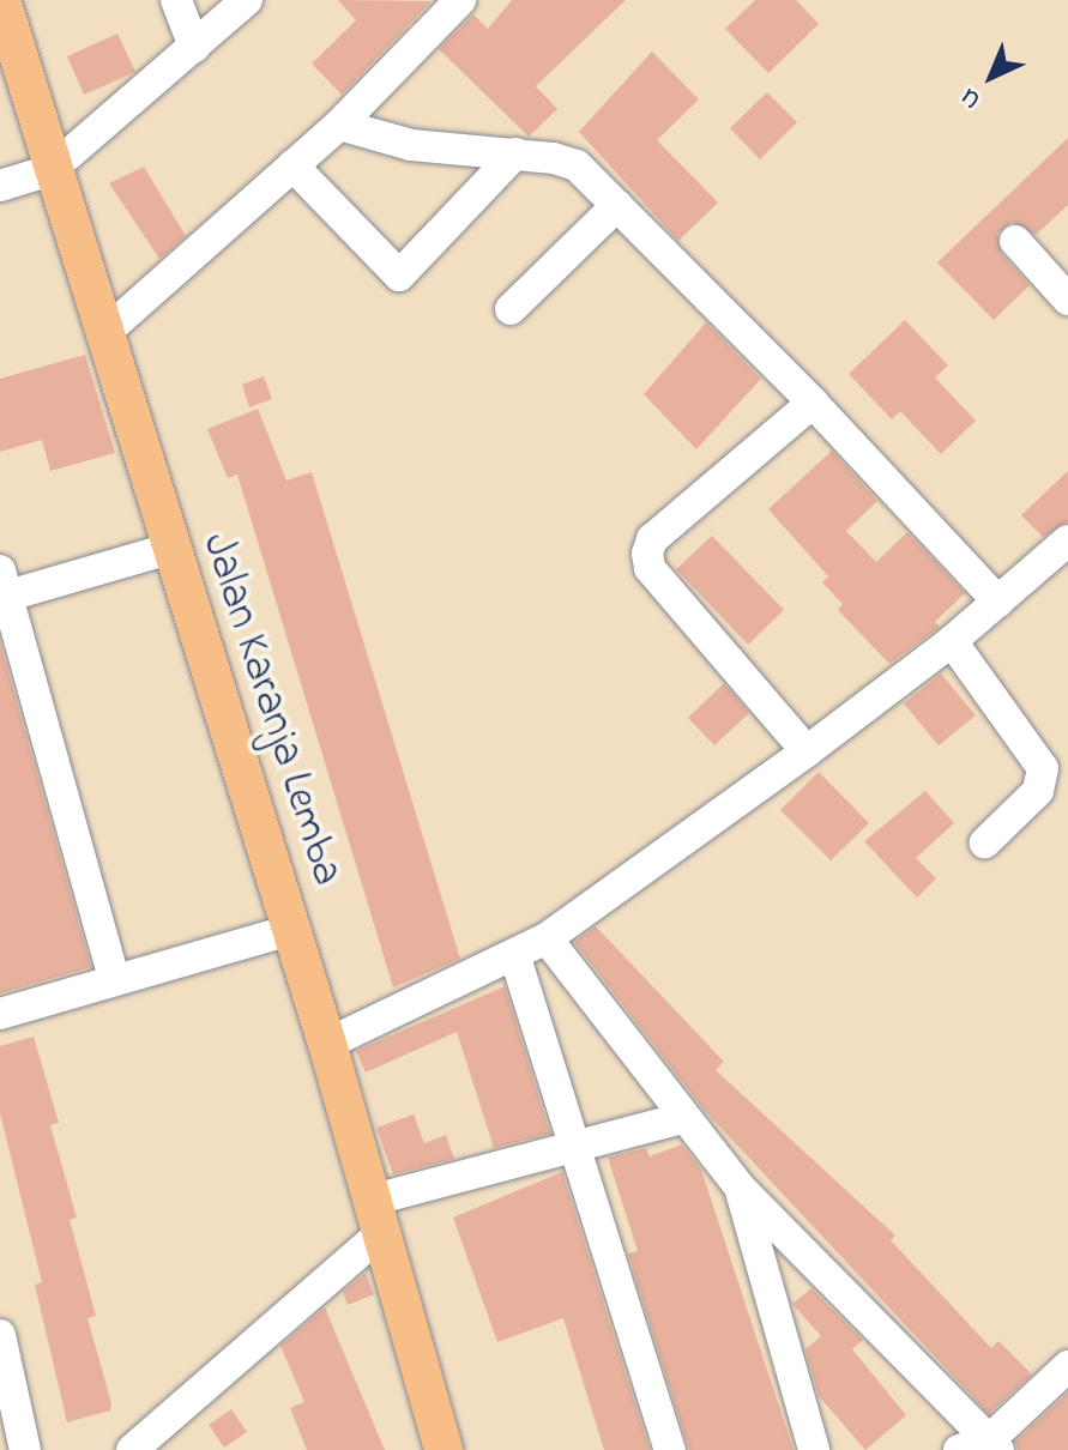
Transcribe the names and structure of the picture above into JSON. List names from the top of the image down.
{
  "streets": {
    "main road": ["Jalan Karanja Lemba"]
  },
  "north": "bottom left"
}
